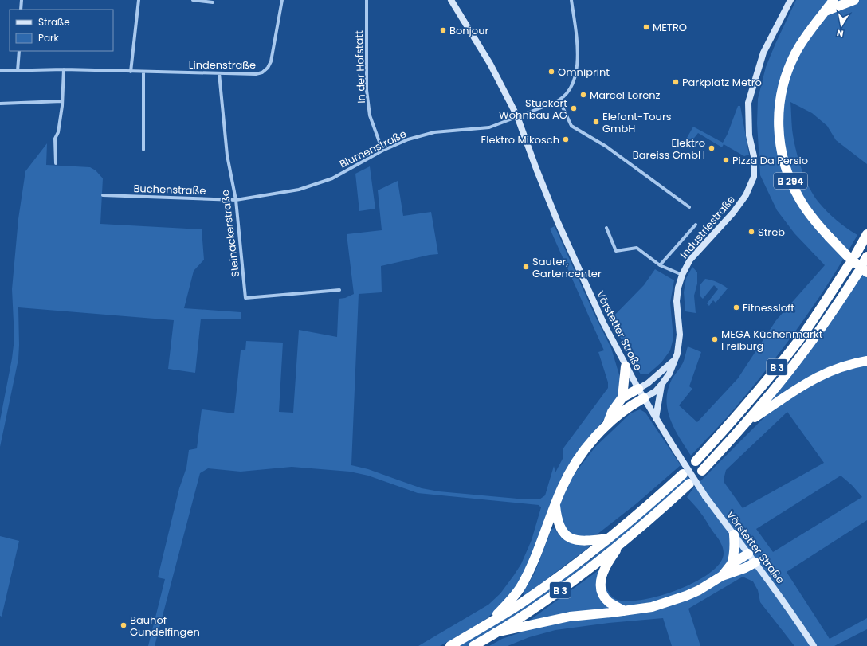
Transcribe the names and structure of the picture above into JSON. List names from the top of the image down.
{
  "streets": {
    "highway": ["B 294", "B 3"],
    "street": [
      "Lindenstraße",
      "In der Hofstatt",
      "Blumenstraße",
      "Buchenstraße",
      "Industriestraße",
      "Steinackerstraße",
      "Vörstetter Straße"
    ]
  },
  "crossings": [
    ["Lindenstraße", "Steinackerstraße"],
    ["In der Hofstatt", "Blumenstraße"],
    ["Blumenstraße", "Buchenstraße"],
    ["Blumenstraße", "Steinackerstraße"],
    ["Blumenstraße", "Vörstetter Straße"],
    ["B 294", "B 3"],
    ["Buchenstraße", "Steinackerstraße"],
    ["Industriestraße", "Vörstetter Straße"]
  ],
  "places": [
    "METRO",
    "Bonjour",
    "Omniprint",
    "Parkplatz Metro",
    "Marcel Lorenz",
    "Stuckert Wohnbau AG",
    "Elefant-Tours GmbH",
    "Elektro Mikosch",
    "Elektro Bareiss GmbH",
    "Pizza Da Persio",
    "Streb",
    "Sauter, Gartencenter",
    "Fitnessloft",
    "MEGA Küchenmarkt Freiburg",
    "Bauhof Gundelfingen"
  ],
  "legend": ["Straße", "Park"],
  "north": "bottom"
}
